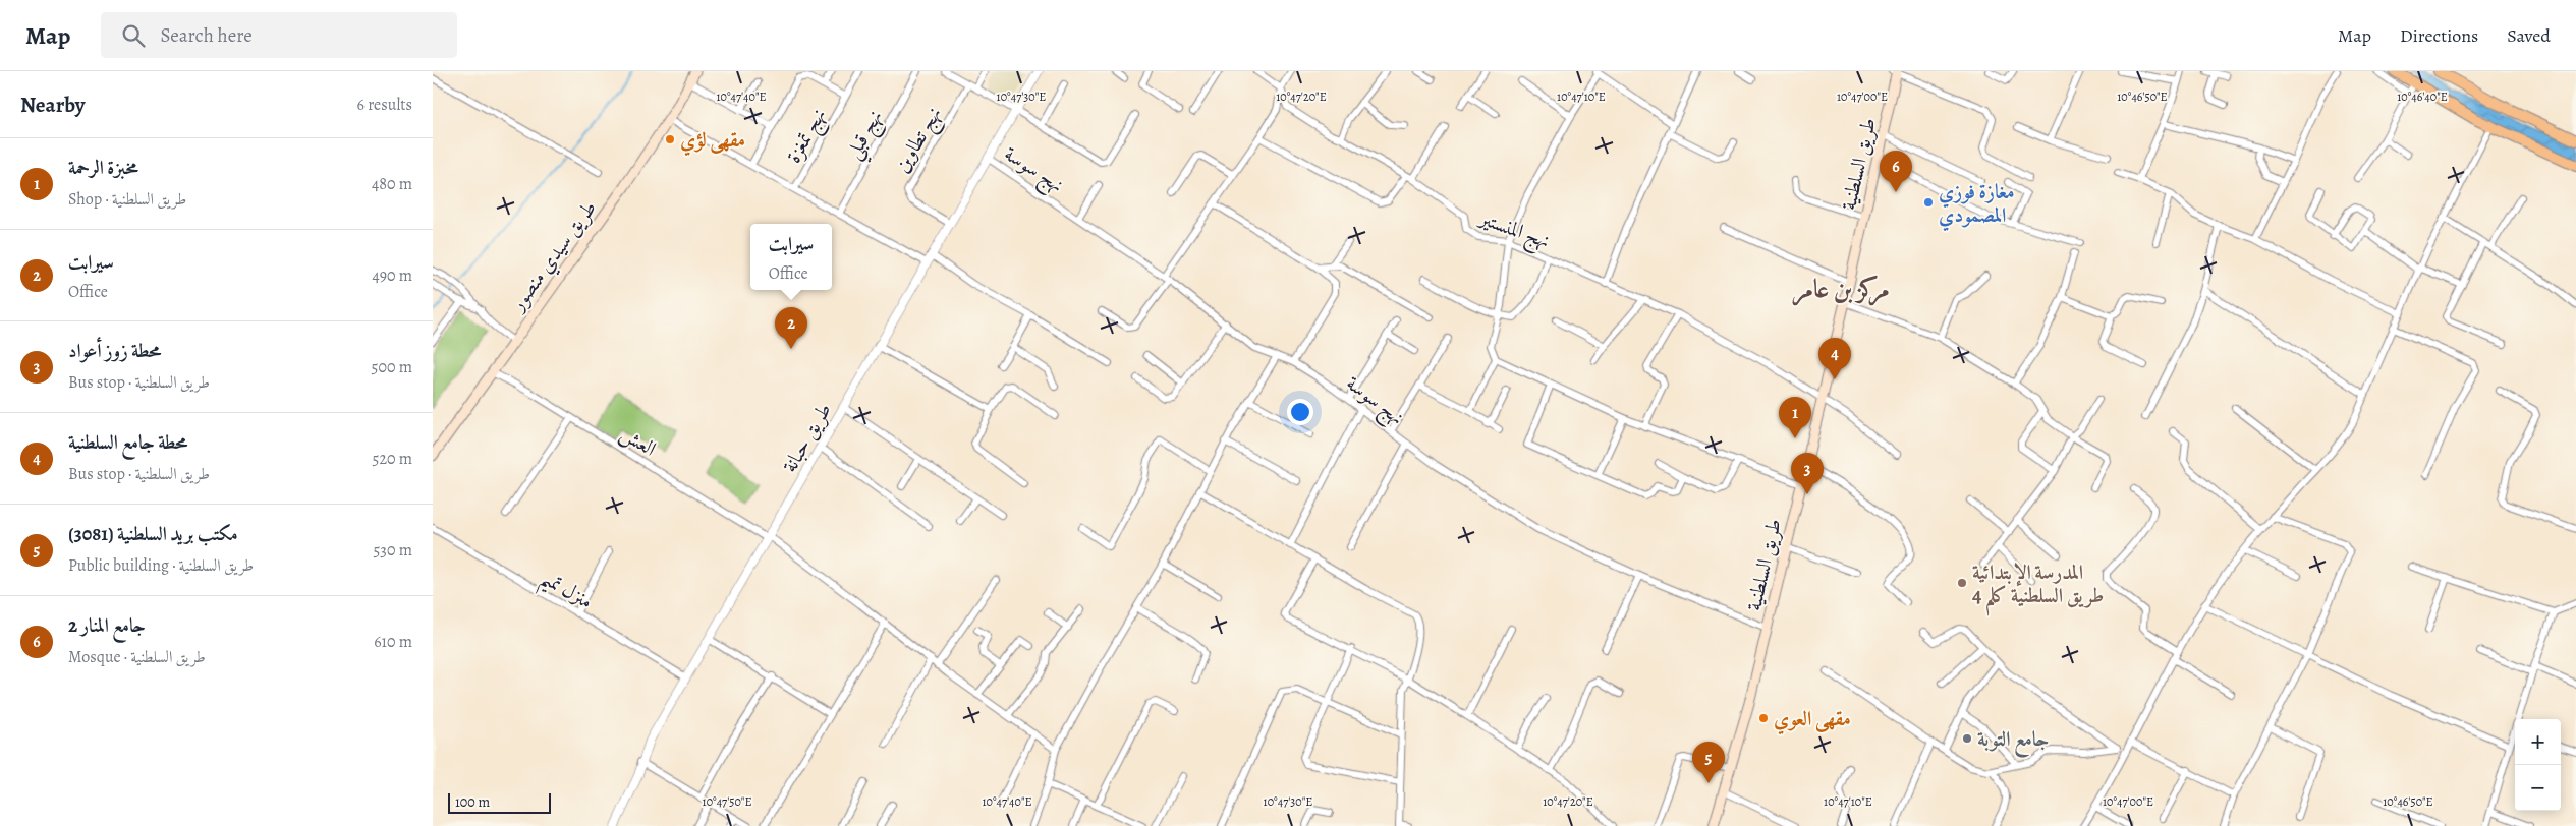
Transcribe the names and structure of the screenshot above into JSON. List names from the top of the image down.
{
  "streets": {
    "main road": ["طريق السلطنية", "طريق سيدي منصور"],
    "street": [
      "نهج قبلي",
      "نهج تمغزة",
      "نهج تطاوين",
      "نهج سوسة",
      "نهج المنستير",
      "طريق حبانة",
      "العش",
      "منزل تميم"
    ]
  },
  "crossings": [
    ["نهج تطاوين", "طريق حبانة"],
    ["طريق السلطنية", "نهج سوسة"],
    ["طريق السلطنية", "نهج المنستير"],
    ["نهج سوسة", "طريق حبانة"],
    ["طريق سيدي منصور", "العش"],
    ["طريق حبانة", "العش"],
    ["طريق حبانة", "منزل تميم"]
  ],
  "districts": ["مركز بن عامر"],
  "places": [
    "مقهى لؤي",
    "مغازة فوزي المصمودي",
    "المدرسة الإبتدائية طريق السلطنية كلم 4",
    "مقهى العوي",
    "جامع التوبة"
  ],
  "scale_bar": "100 m",
  "page": {
    "header": "Map",
    "search": "Search here",
    "nav": ["Map", "Directions", "Saved"],
    "heading": ["Nearby", "6 results"],
    "list": [
      {
        "mark": "1",
        "name": "مخبزة الرحمة",
        "note": "Shop · طريق السلطنية",
        "value": "480 m"
      },
      {
        "mark": "2",
        "name": "سيرابت",
        "note": "Office",
        "value": "490 m"
      },
      {
        "mark": "3",
        "name": "محطة زوز أعواد",
        "note": "Bus stop · طريق السلطنية",
        "value": "500 m"
      },
      {
        "mark": "4",
        "name": "محطة جامع السلطنية",
        "note": "Bus stop · طريق السلطنية",
        "value": "520 m"
      },
      {
        "mark": "5",
        "name": "مكتب بريد السلطنية (3081)",
        "note": "Public building · طريق السلطنية",
        "value": "530 m"
      },
      {
        "mark": "6",
        "name": "جامع المنار 2",
        "note": "Mosque · طريق السلطنية",
        "value": "610 m"
      }
    ],
    "pins": [
      "6",
      "2",
      "4",
      "1",
      "3",
      "5"
    ],
    "popup": ["سيرابت", "Office"],
    "map_buttons": ["+", "−"],
    "scale": "100 m"
  },
  "coordinates": [
    "10°47'30\"E",
    "10°47'00\"E",
    "10°46'40\"E",
    "10°47'40\"E",
    "10°47'20\"E",
    "10°47'10\"E",
    "10°46'50\"E",
    "10°47'50\"E"
  ]
}
